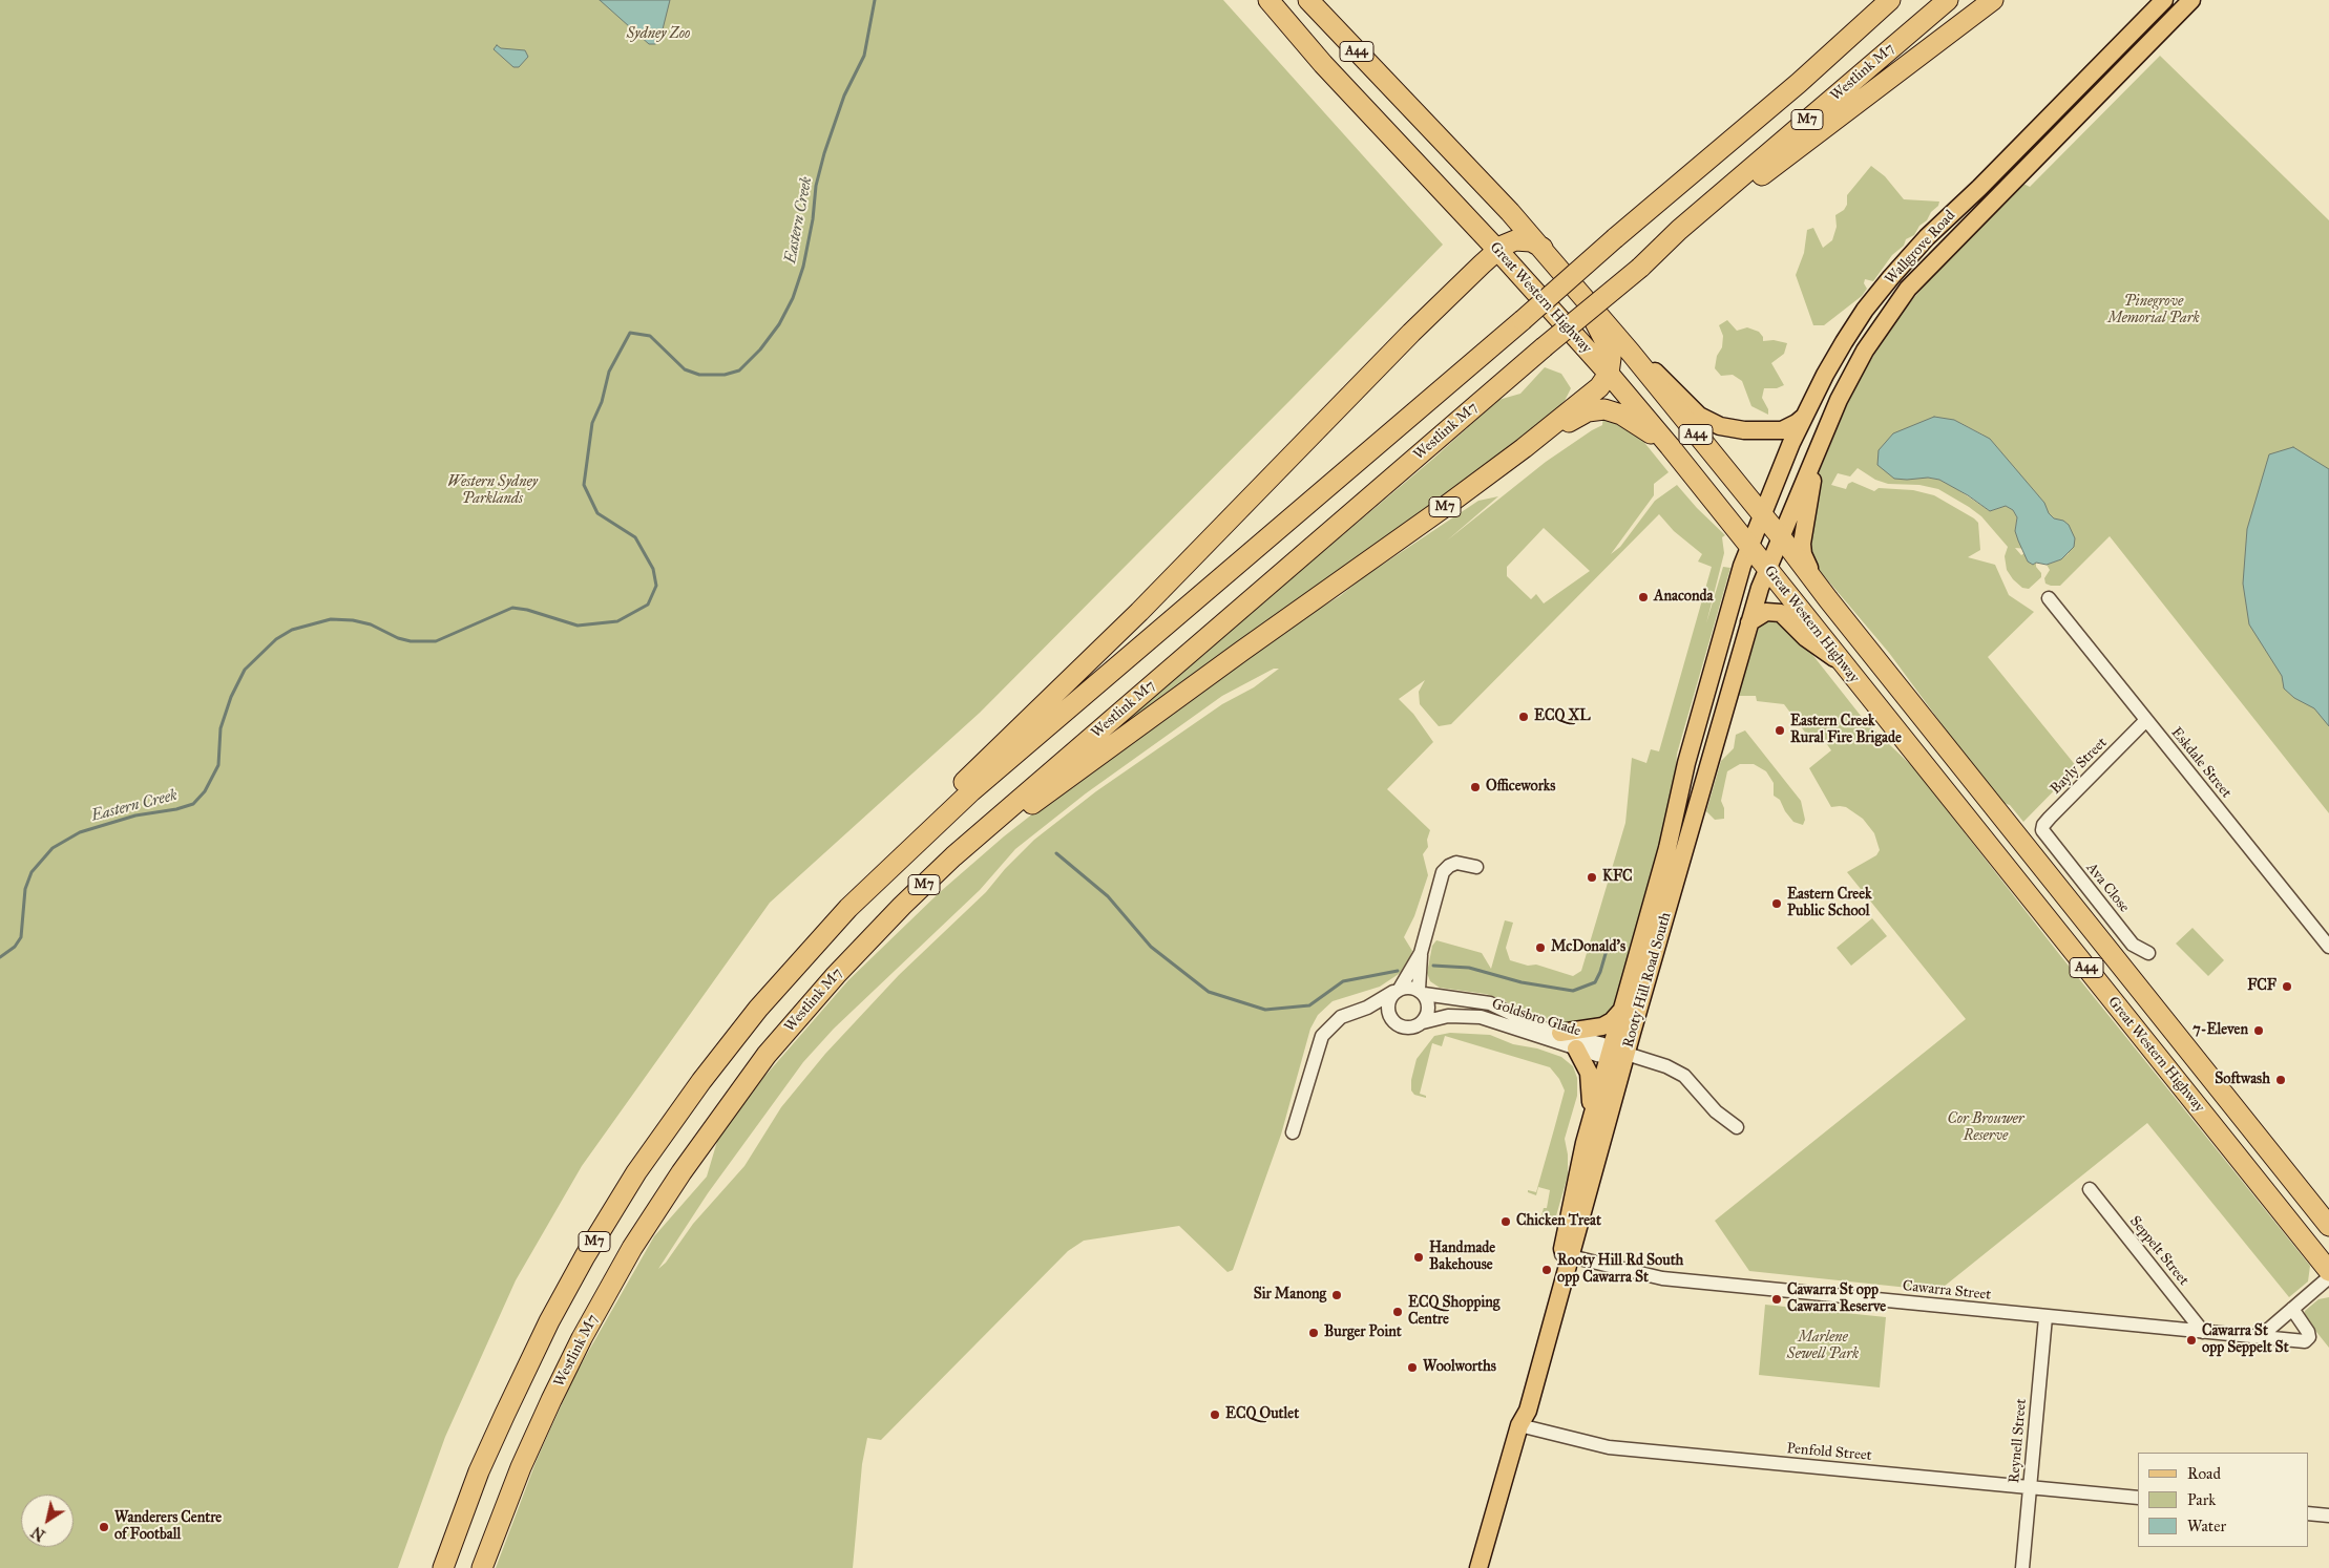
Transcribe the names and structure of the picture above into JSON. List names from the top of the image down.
{
  "streets": {
    "highway": [
      "A44",
      "Westlink M7",
      "M7",
      "Great Western Highway"
    ],
    "main road": ["Wallgrove Road", "Rooty Hill Road South"],
    "street": [
      "Eskdale Street",
      "Bayly Street",
      "Ava Close",
      "Goldsbro Glade",
      "Seppelt Street",
      "Cawarra Street",
      "Reynell Street",
      "Penfold Street"
    ]
  },
  "crossings": [
    ["Westlink M7", "M7"],
    ["M7", "Great Western Highway"],
    ["Wallgrove Road", "Great Western Highway"],
    ["Wallgrove Road", "Rooty Hill Road South"],
    ["Great Western Highway", "Rooty Hill Road South"],
    ["Eskdale Street", "Bayly Street"],
    ["Bayly Street", "Ava Close"],
    ["Rooty Hill Road South", "Goldsbro Glade"],
    ["Rooty Hill Road South", "Cawarra Street"],
    ["Rooty Hill Road South", "Penfold Street"],
    ["Seppelt Street", "Cawarra Street"],
    ["Cawarra Street", "Reynell Street"],
    ["Reynell Street", "Penfold Street"]
  ],
  "water": ["Eastern Creek"],
  "parks": [
    "Sydney Zoo",
    "Pinegrove Memorial Park",
    "Western Sydney Parklands",
    "Cor Brouwer Reserve",
    "Marlene Sewell Park"
  ],
  "places": [
    "Anaconda",
    "ECQ XL",
    "Eastern Creek Rural Fire Brigade",
    "Officeworks",
    "KFC",
    "Eastern Creek Public School",
    "McDonald's",
    "FCF",
    "7-Eleven",
    "Softwash",
    "Chicken Treat",
    "Handmade Bakehouse",
    "Rooty Hill Rd South opp Cawarra St",
    "Sir Manong",
    "Cawarra St opp Cawarra Reserve",
    "ECQ Shopping Centre",
    "Burger Point",
    "Cawarra St opp Seppelt St",
    "Woolworths",
    "ECQ Outlet",
    "Wanderers Centre of Football"
  ],
  "legend": ["Road", "Park", "Water"],
  "north": "bottom left"
}
